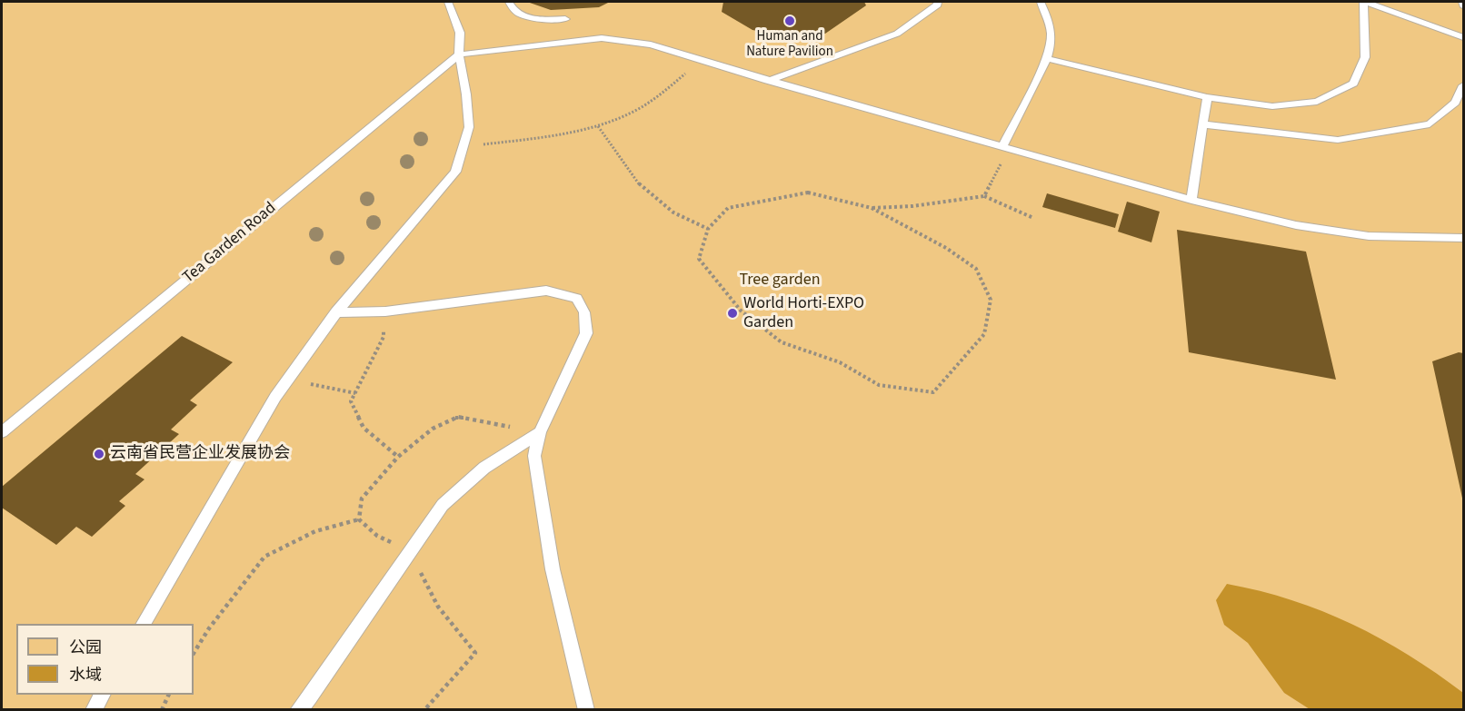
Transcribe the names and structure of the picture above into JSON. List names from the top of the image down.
{
  "streets": {
    "lane": ["Tea Garden Road"]
  },
  "parks": ["Tree garden"],
  "places": ["Human and Nature Pavilion", "World Horti-EXPO Garden", "云南省民营企业发展协会"],
  "legend": ["公园", "水域"]
}
